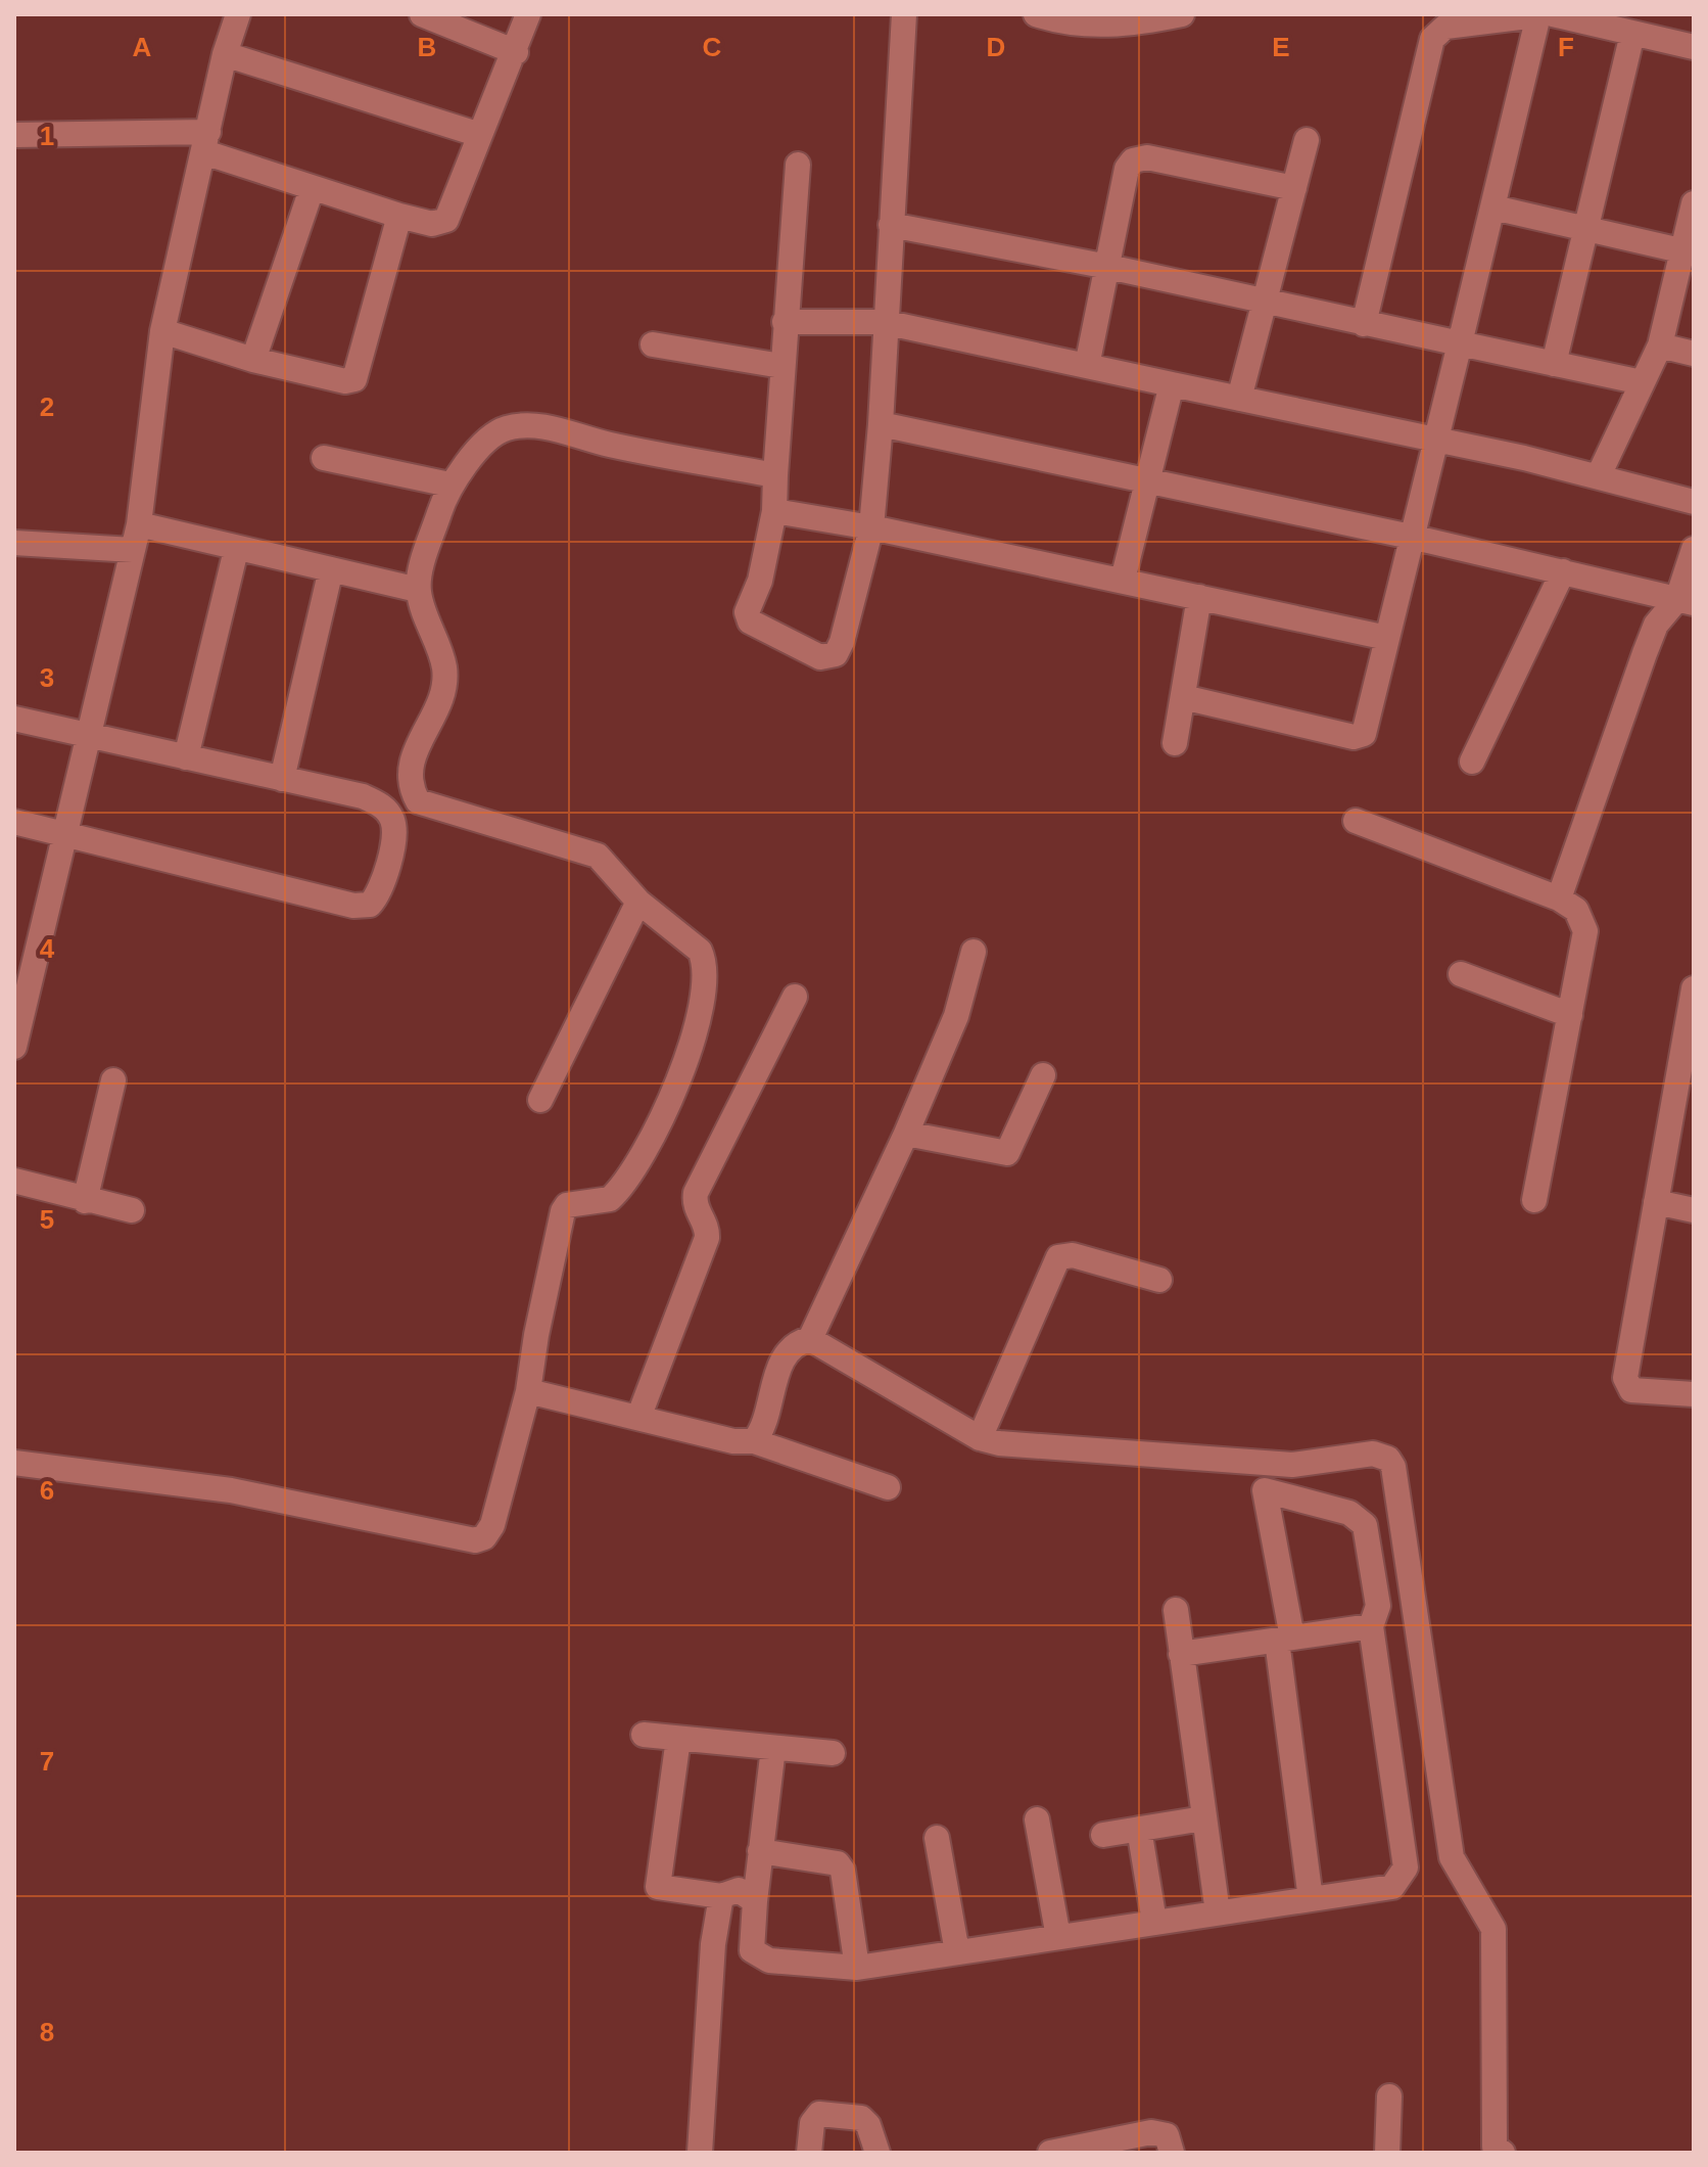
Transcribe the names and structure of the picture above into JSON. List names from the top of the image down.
{
  "grid": {
    "columns": [
      "A",
      "B",
      "C",
      "D",
      "E",
      "F"
    ],
    "rows": [
      "1",
      "2",
      "3",
      "4",
      "5",
      "6",
      "7",
      "8"
    ]
  }
}
